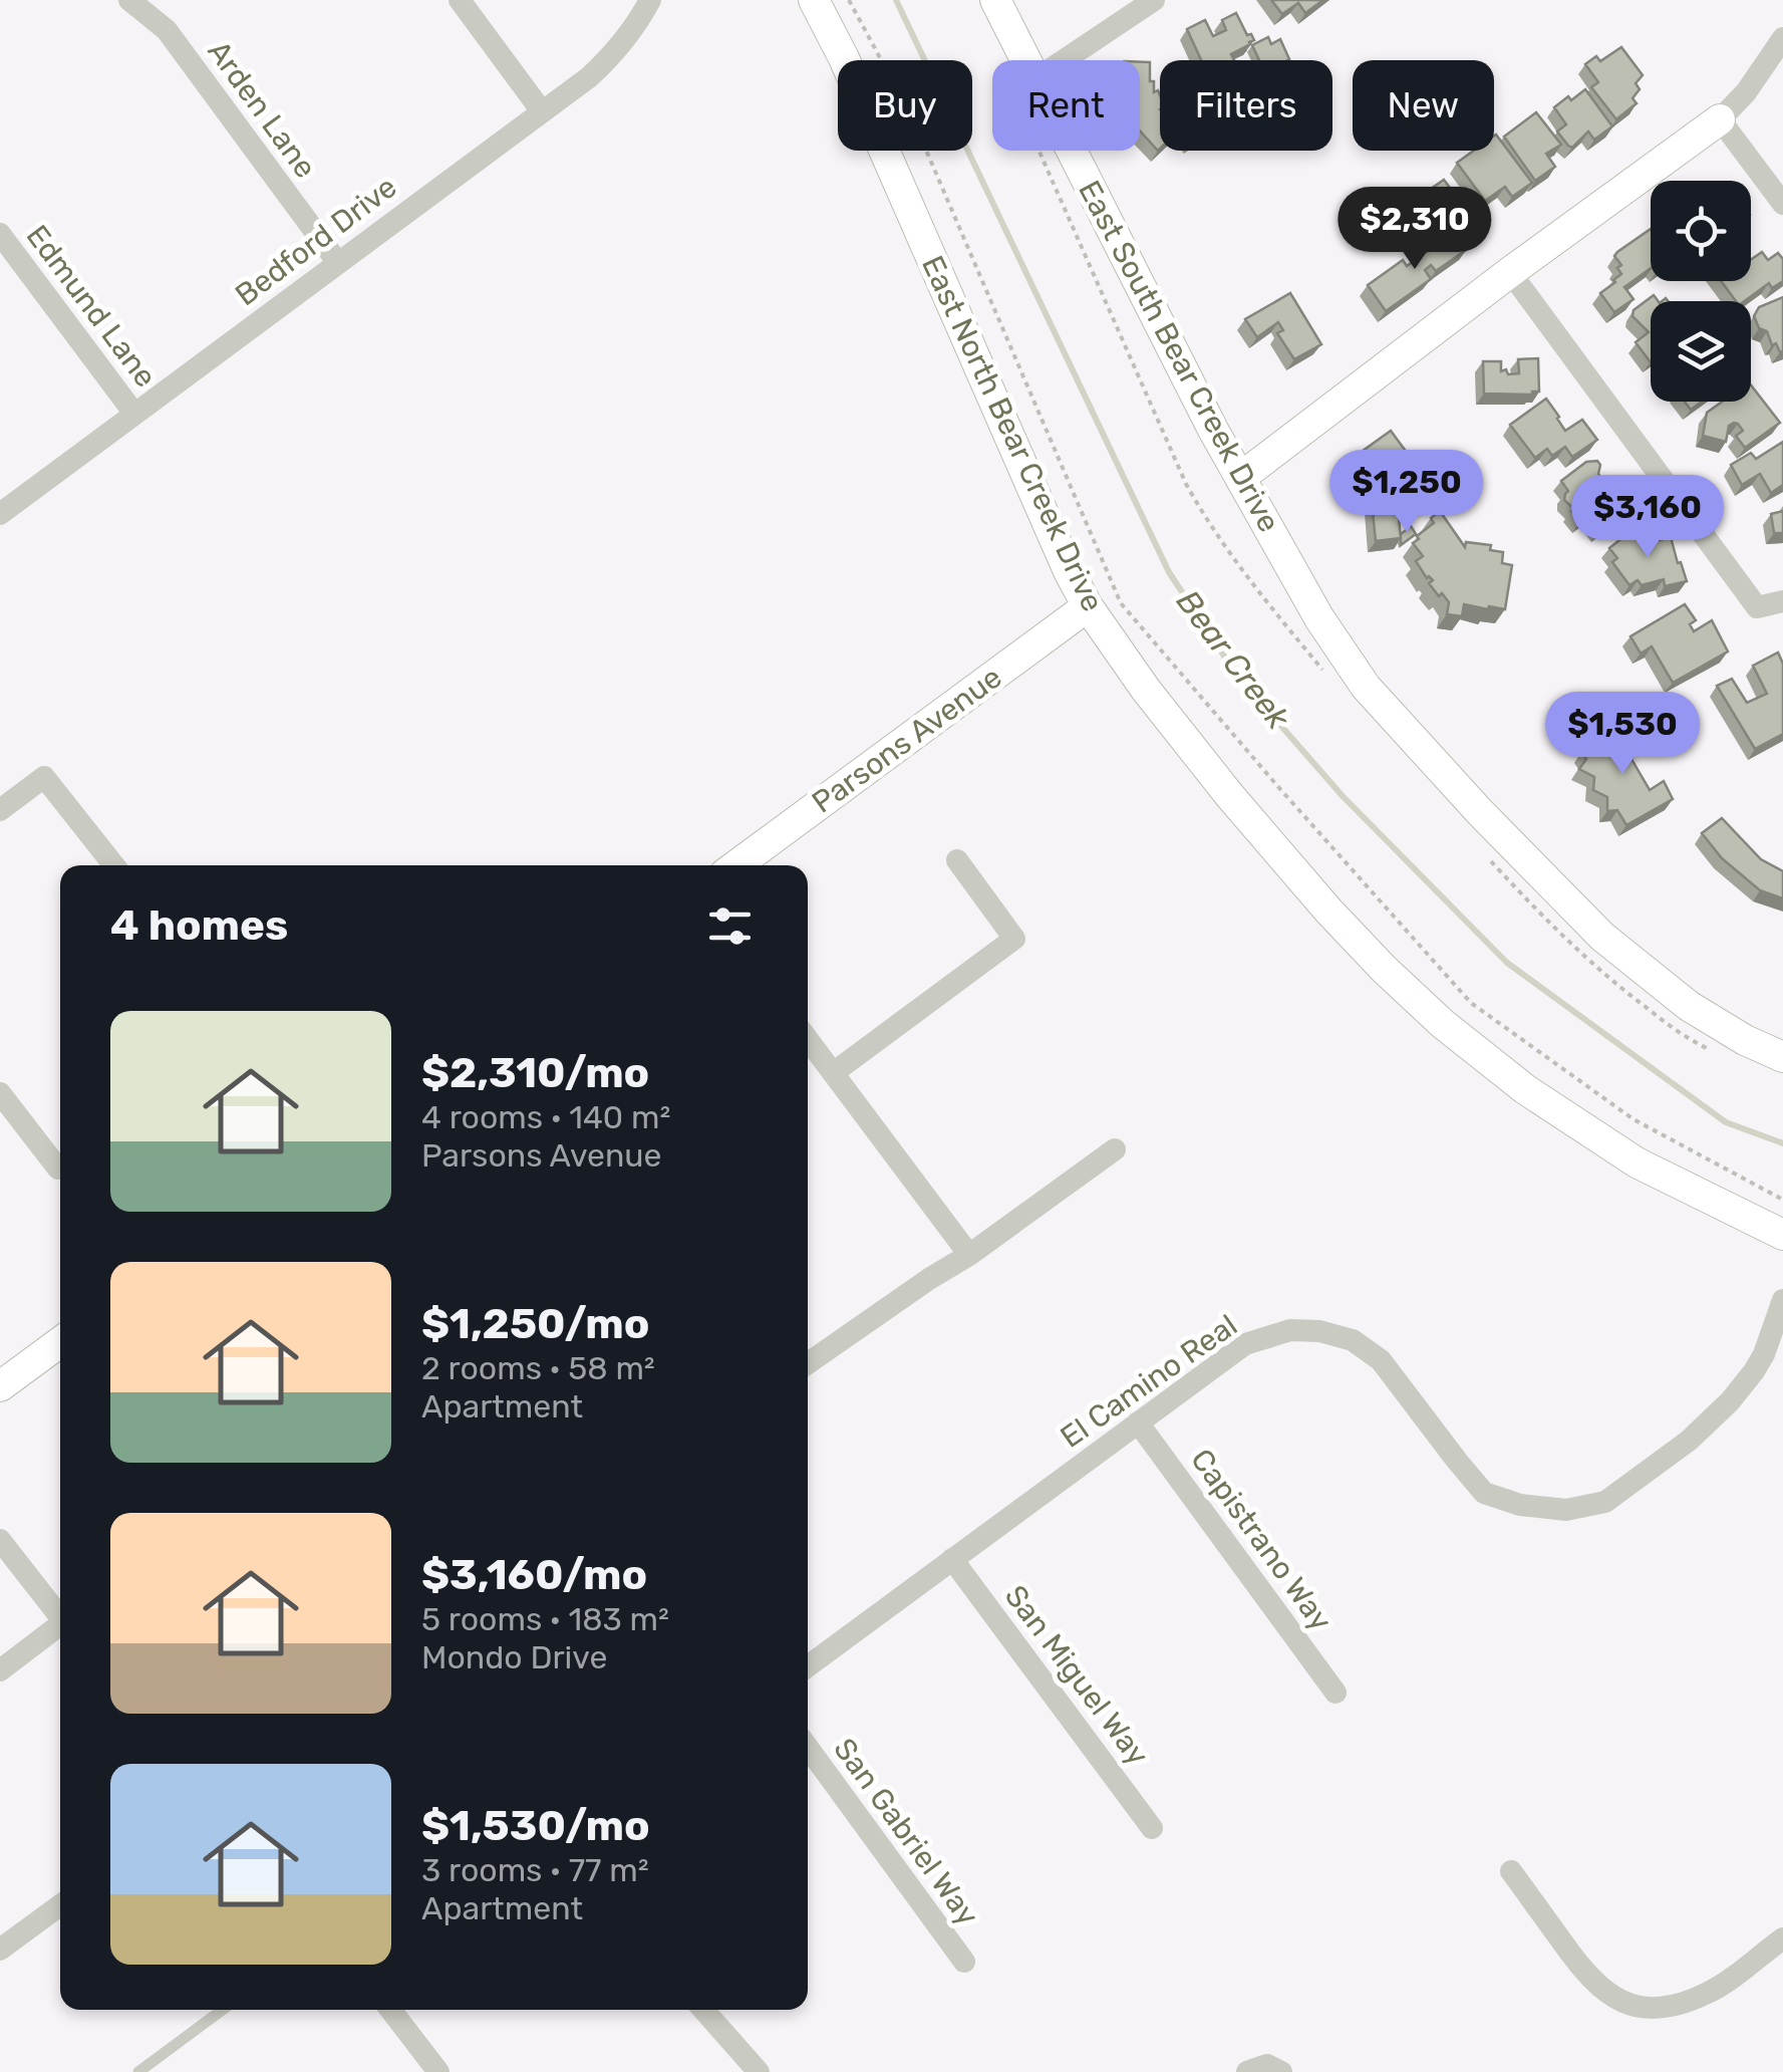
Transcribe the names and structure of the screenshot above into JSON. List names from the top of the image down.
{
  "streets": {
    "street": [
      "Arden Lane",
      "Bedford Drive",
      "Edmund Lane",
      "East South Bear Creek Drive",
      "East North Bear Creek Drive",
      "Parsons Avenue",
      "El Camino Real",
      "Capistrano Way",
      "San Miguel Way",
      "San Gabriel Way"
    ]
  },
  "crossings": [
    ["Arden Lane", "Bedford Drive"],
    ["Bedford Drive", "Edmund Lane"],
    ["East North Bear Creek Drive", "Parsons Avenue"],
    ["El Camino Real", "Capistrano Way"],
    ["El Camino Real", "San Miguel Way"]
  ],
  "water": ["Bear Creek"],
  "page": {
    "chip": [
      "Buy",
      "Rent",
      "Filters",
      "New"
    ],
    "price": [
      "$2,310",
      "$1,250",
      "$3,160",
      "$1,530"
    ],
    "heading": "4 homes",
    "list": [
      {
        "name": "$2,310/mo",
        "note": "4 rooms · 140 m² · Parsons Avenue"
      },
      {
        "name": "$1,250/mo",
        "note": "2 rooms · 58 m² · Apartment"
      },
      {
        "name": "$3,160/mo",
        "note": "5 rooms · 183 m² · Mondo Drive"
      },
      {
        "name": "$1,530/mo",
        "note": "3 rooms · 77 m² · Apartment"
      }
    ]
  }
}
